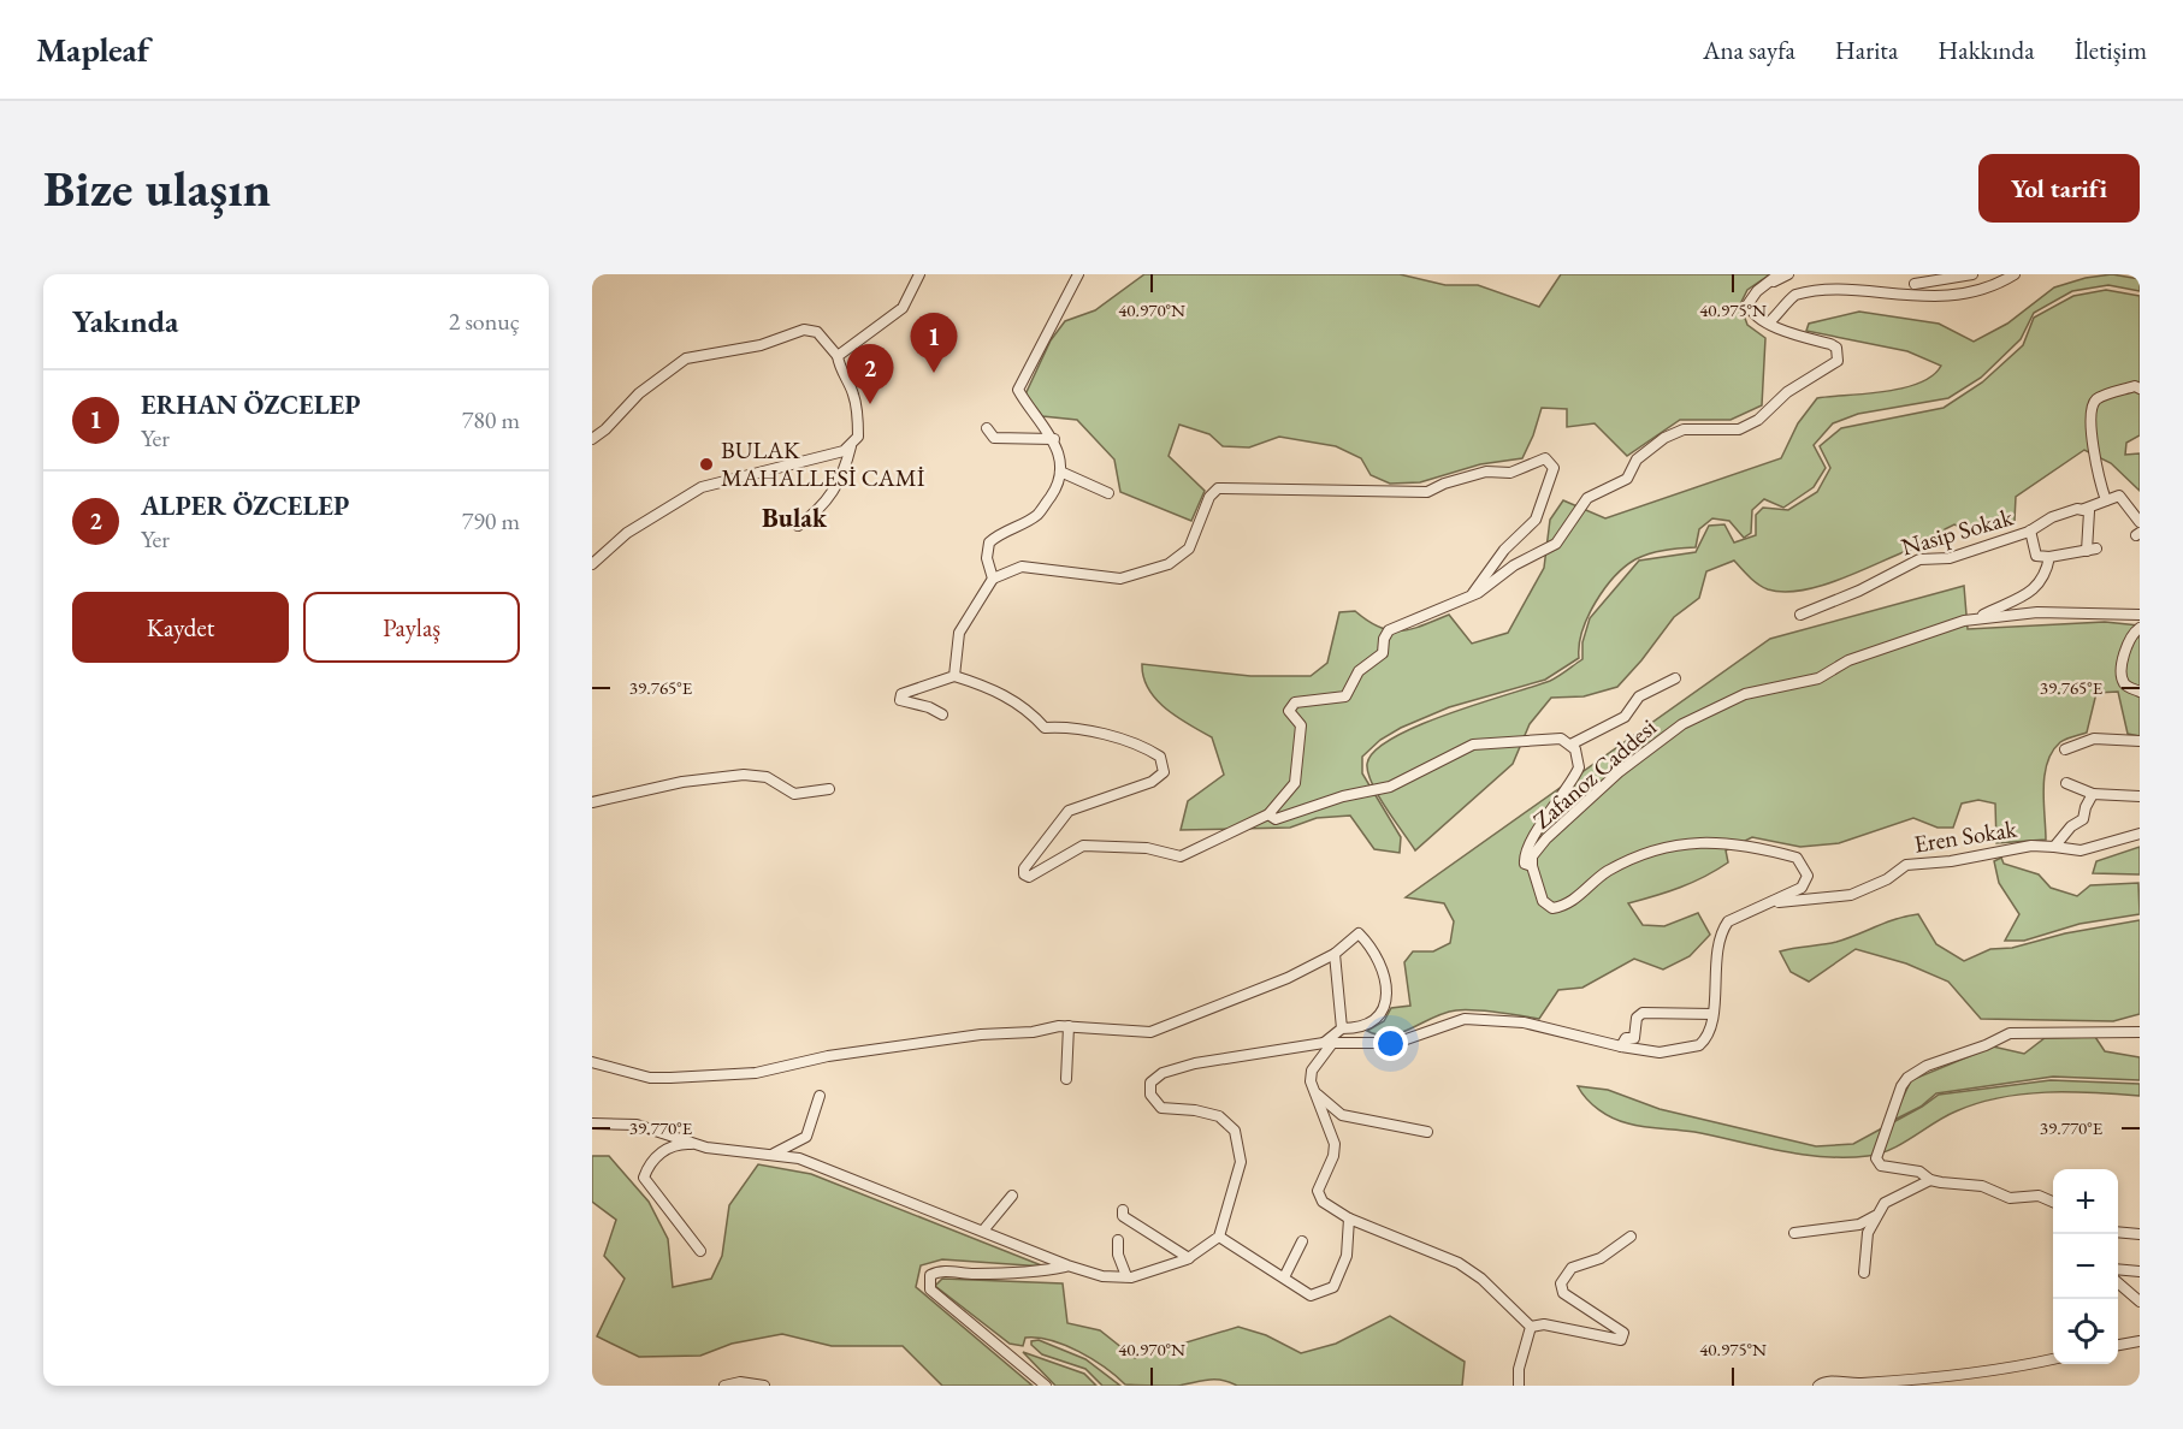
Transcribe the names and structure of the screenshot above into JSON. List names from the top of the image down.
{
  "streets": {
    "street": ["Nasip Sokak", "Zafanoz Caddesi", "Eren Sokak"]
  },
  "crossings": [
    ["Zafanoz Caddesi", "Eren Sokak"]
  ],
  "districts": ["Bulak"],
  "places": ["BULAK MAHALLESİ CAMİ"],
  "page": {
    "header": "Mapleaf",
    "nav": [
      "Ana sayfa",
      "Harita",
      "Hakkında",
      "İletişim"
    ],
    "buttons": [
      "Yol tarifi",
      ["Kaydet", "Paylaş"]
    ],
    "title": "Bize ulaşın",
    "heading": ["Yakında", "2 sonuç"],
    "pins": ["1", "2"],
    "list": [
      {
        "mark": "1",
        "name": "ERHAN ÖZCELEP",
        "note": "Yer",
        "value": "780 m"
      },
      {
        "mark": "2",
        "name": "ALPER ÖZCELEP",
        "note": "Yer",
        "value": "790 m"
      }
    ],
    "map_buttons": ["+", "−"]
  },
  "coordinates": [
    "40.970°N",
    "40.975°N",
    "39.765°E",
    "39.770°E"
  ]
}
